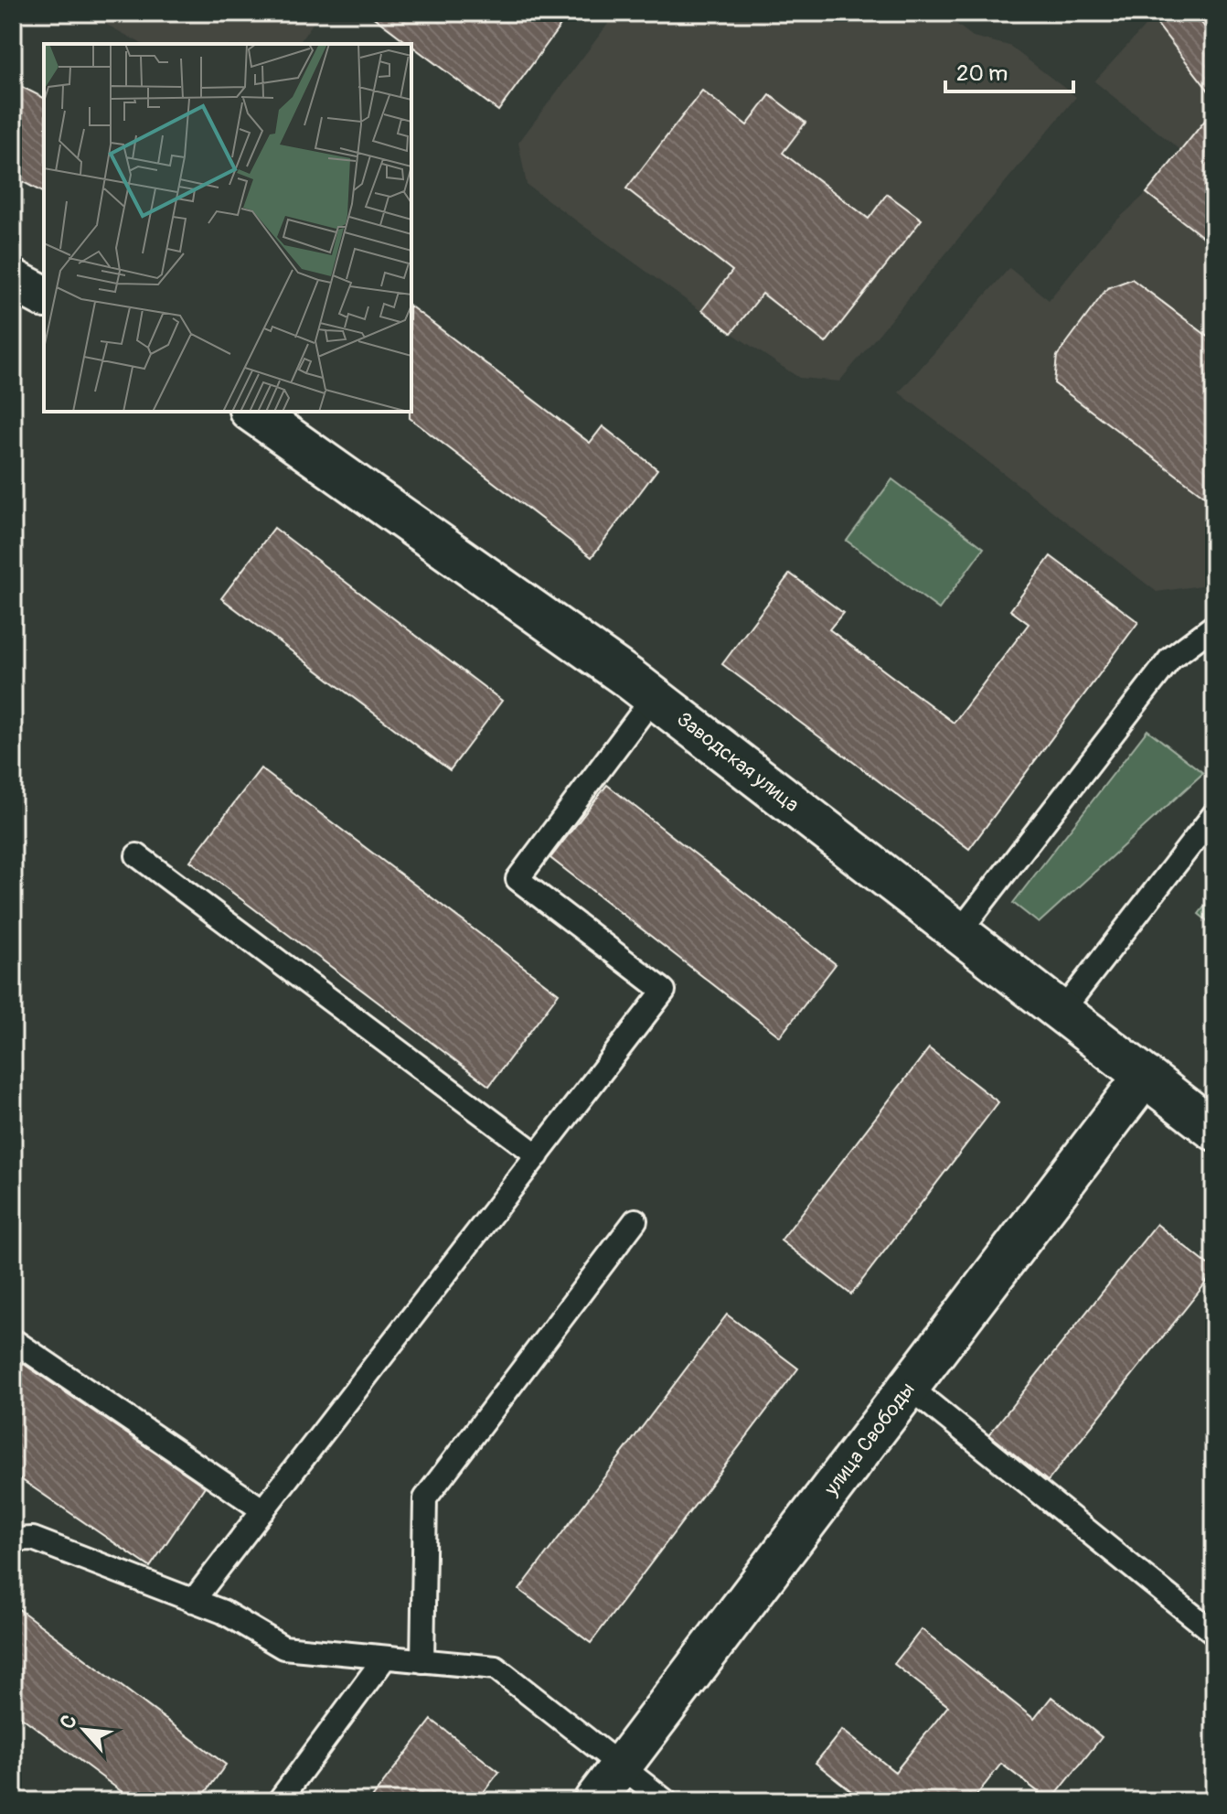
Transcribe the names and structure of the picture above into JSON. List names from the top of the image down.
{
  "streets": {
    "street": ["Заводская улица", "улица Свободы"]
  },
  "crossings": [
    ["Заводская улица", "улица Свободы"]
  ],
  "scale_bar": "20 m",
  "north": "top left"
}
